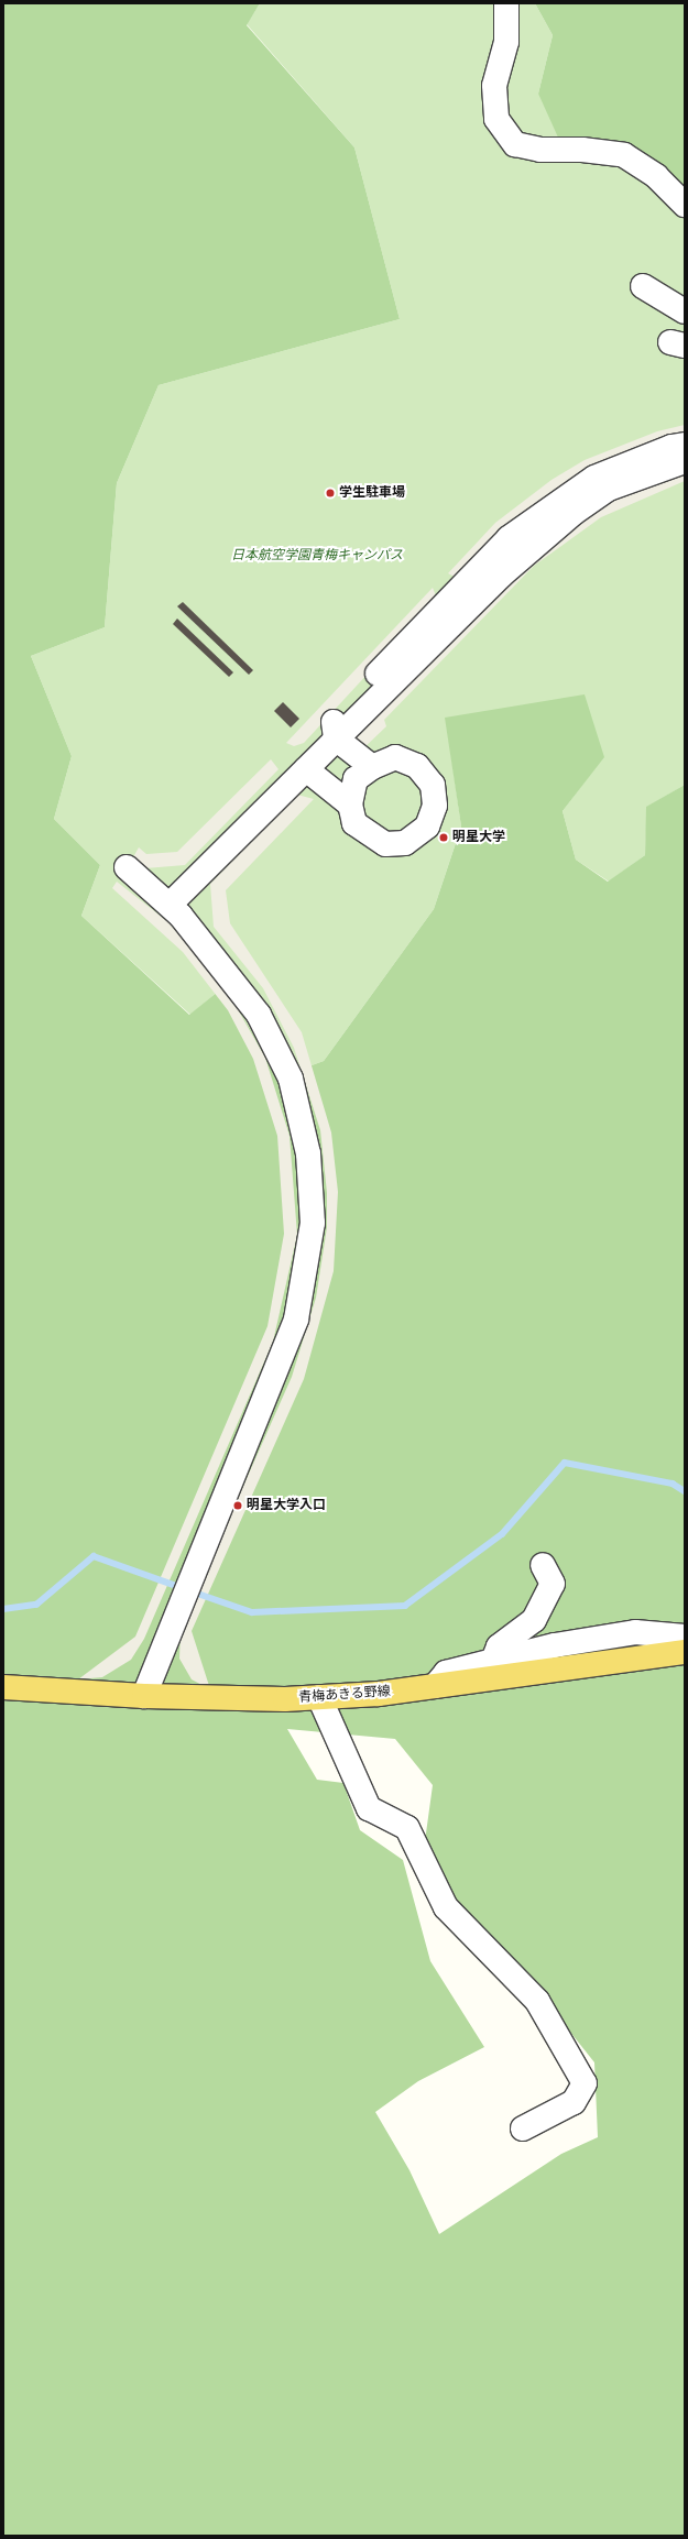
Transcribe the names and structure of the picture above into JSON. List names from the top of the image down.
{
  "streets": {
    "main road": ["青梅あきる野線"]
  },
  "parks": ["日本航空学園青梅キャンパス"],
  "places": ["学生駐車場", "明星大学", "明星大学入口"]
}
